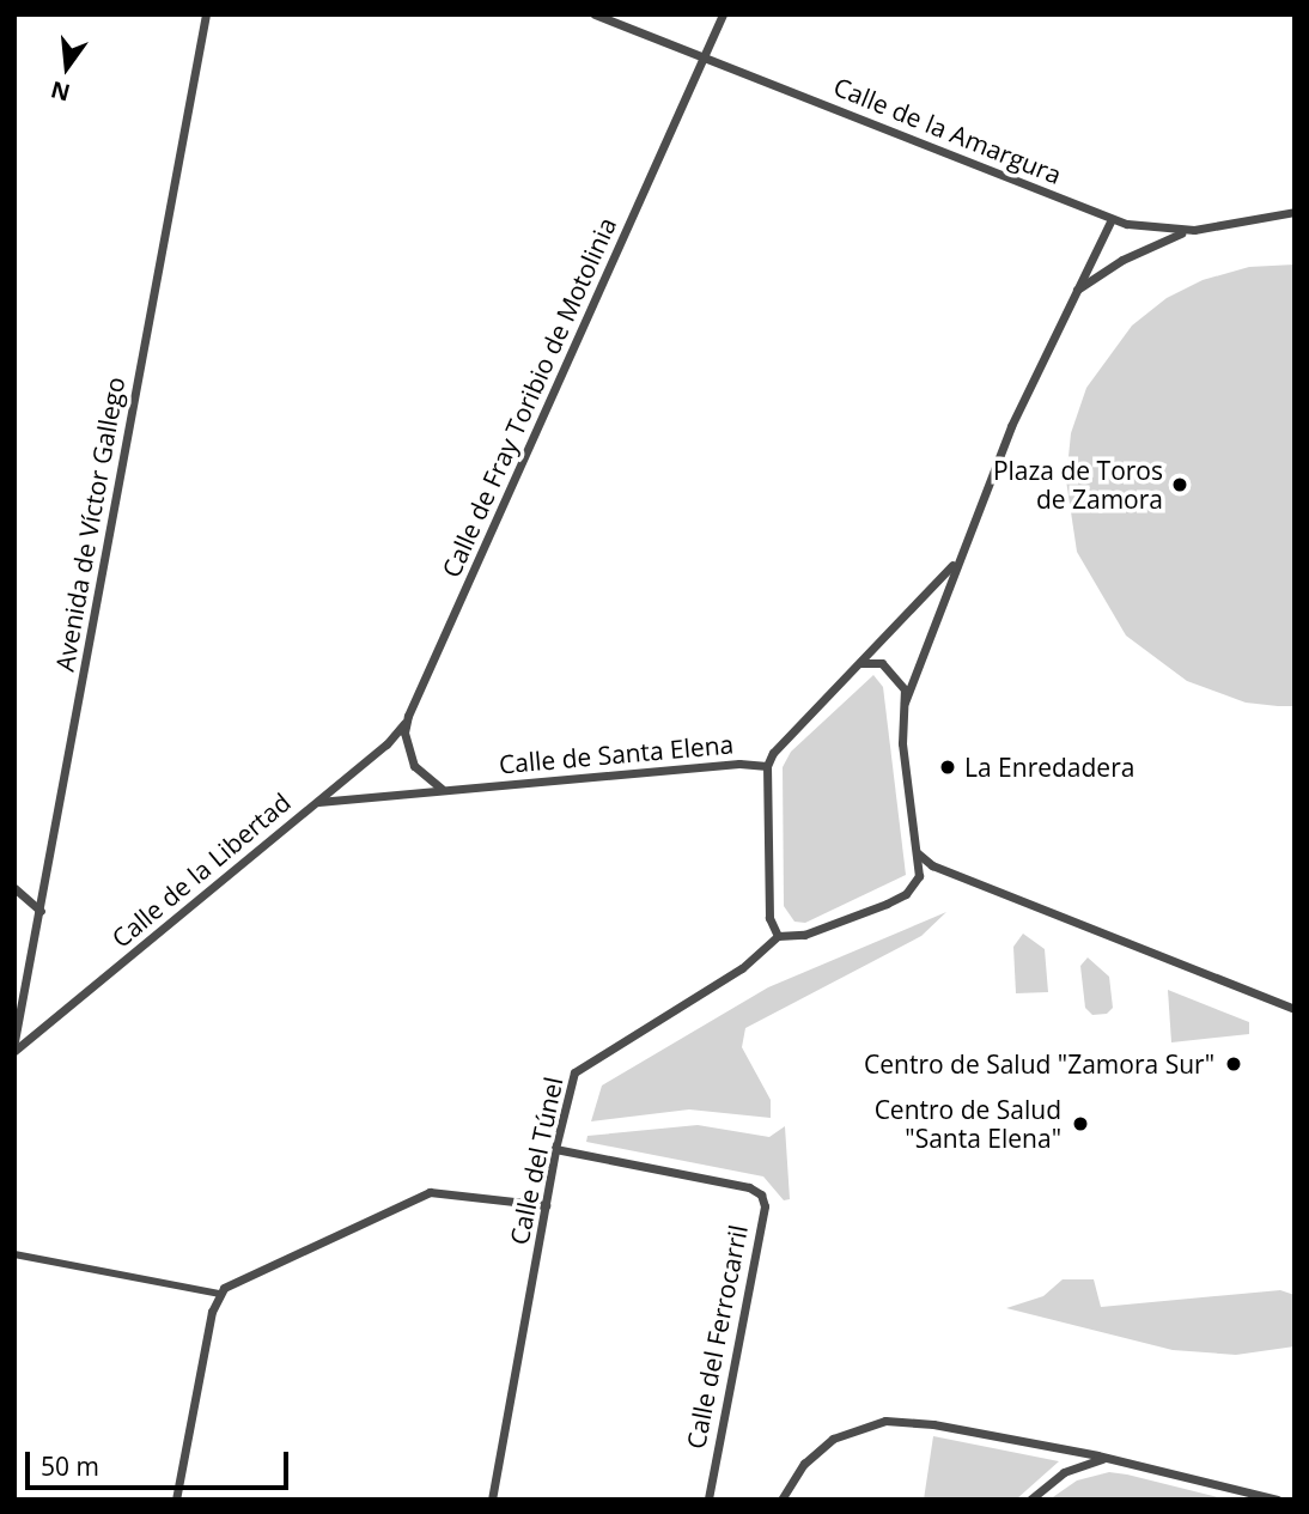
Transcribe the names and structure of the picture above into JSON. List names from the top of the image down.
{
  "streets": {
    "street": [
      "Calle de la Amargura",
      "Calle de Fray Toribio de Motolinia",
      "Avenida de Víctor Gallego",
      "Calle de Santa Elena",
      "Calle de la Libertad",
      "Calle del Túnel",
      "Calle del Ferrocarril"
    ]
  },
  "crossings": [
    ["Calle de la Amargura", "Calle de Fray Toribio de Motolinia"],
    ["Calle de Fray Toribio de Motolinia", "Calle de Santa Elena"],
    ["Calle de Fray Toribio de Motolinia", "Calle de la Libertad"],
    ["Calle de Santa Elena", "Calle de la Libertad"],
    ["Calle de Santa Elena", "Calle del Túnel"],
    ["Calle del Túnel", "Calle del Ferrocarril"]
  ],
  "places": [
    "Plaza de Toros de Zamora",
    "La Enredadera",
    "Centro de Salud \"Zamora Sur\"",
    "Centro de Salud \"Santa Elena\""
  ],
  "scale_bar": "50 m",
  "north": "bottom"
}
